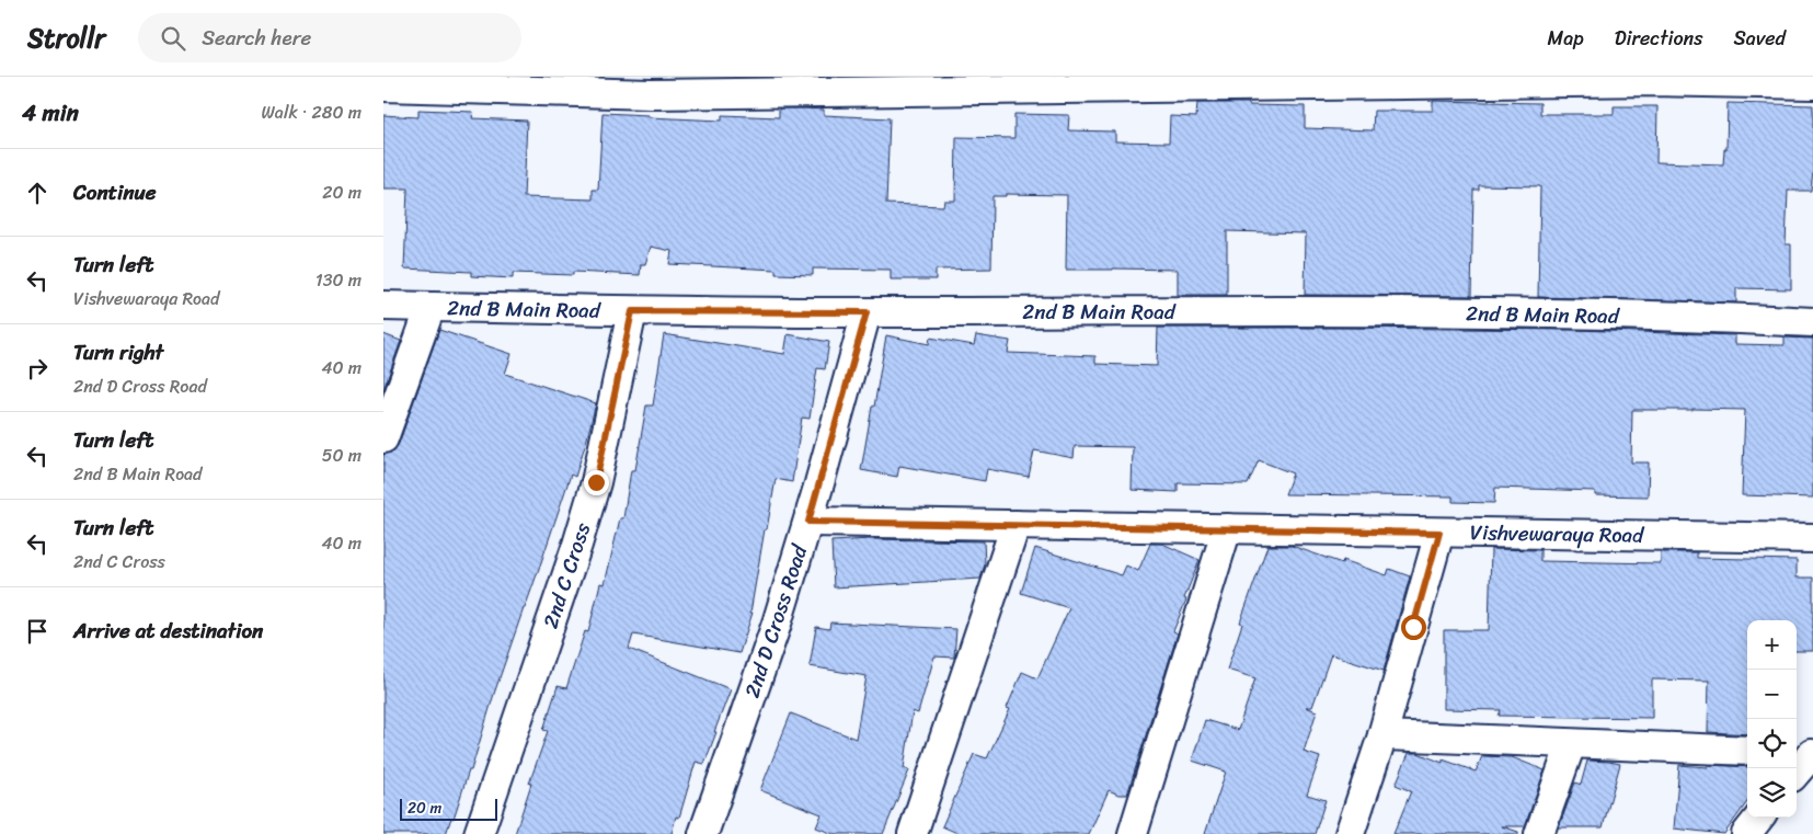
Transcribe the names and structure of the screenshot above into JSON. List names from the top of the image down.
{
  "streets": {
    "street": [
      "2nd B Main Road",
      "Vishvewaraya Road",
      "2nd C Cross",
      "2nd D Cross Road"
    ]
  },
  "crossings": [
    ["2nd B Main Road", "2nd C Cross"],
    ["2nd B Main Road", "2nd D Cross Road"],
    ["Vishvewaraya Road", "2nd D Cross Road"]
  ],
  "scale_bar": "20 m",
  "page": {
    "header": "Strollr",
    "search": "Search here",
    "nav": ["Map", "Directions", "Saved"],
    "heading": ["4 min", "Walk · 280 m"],
    "list": [
      ["Continue", "20 m"],
      ["Turn left", "Vishvewaraya Road", "130 m"],
      ["Turn right", "2nd D Cross Road", "40 m"],
      ["Turn left", "2nd B Main Road", "50 m"],
      ["Turn left", "2nd C Cross", "40 m"],
      "Arrive at destination"
    ],
    "map_buttons": ["+", "−"],
    "scale": "20 m"
  }
}
